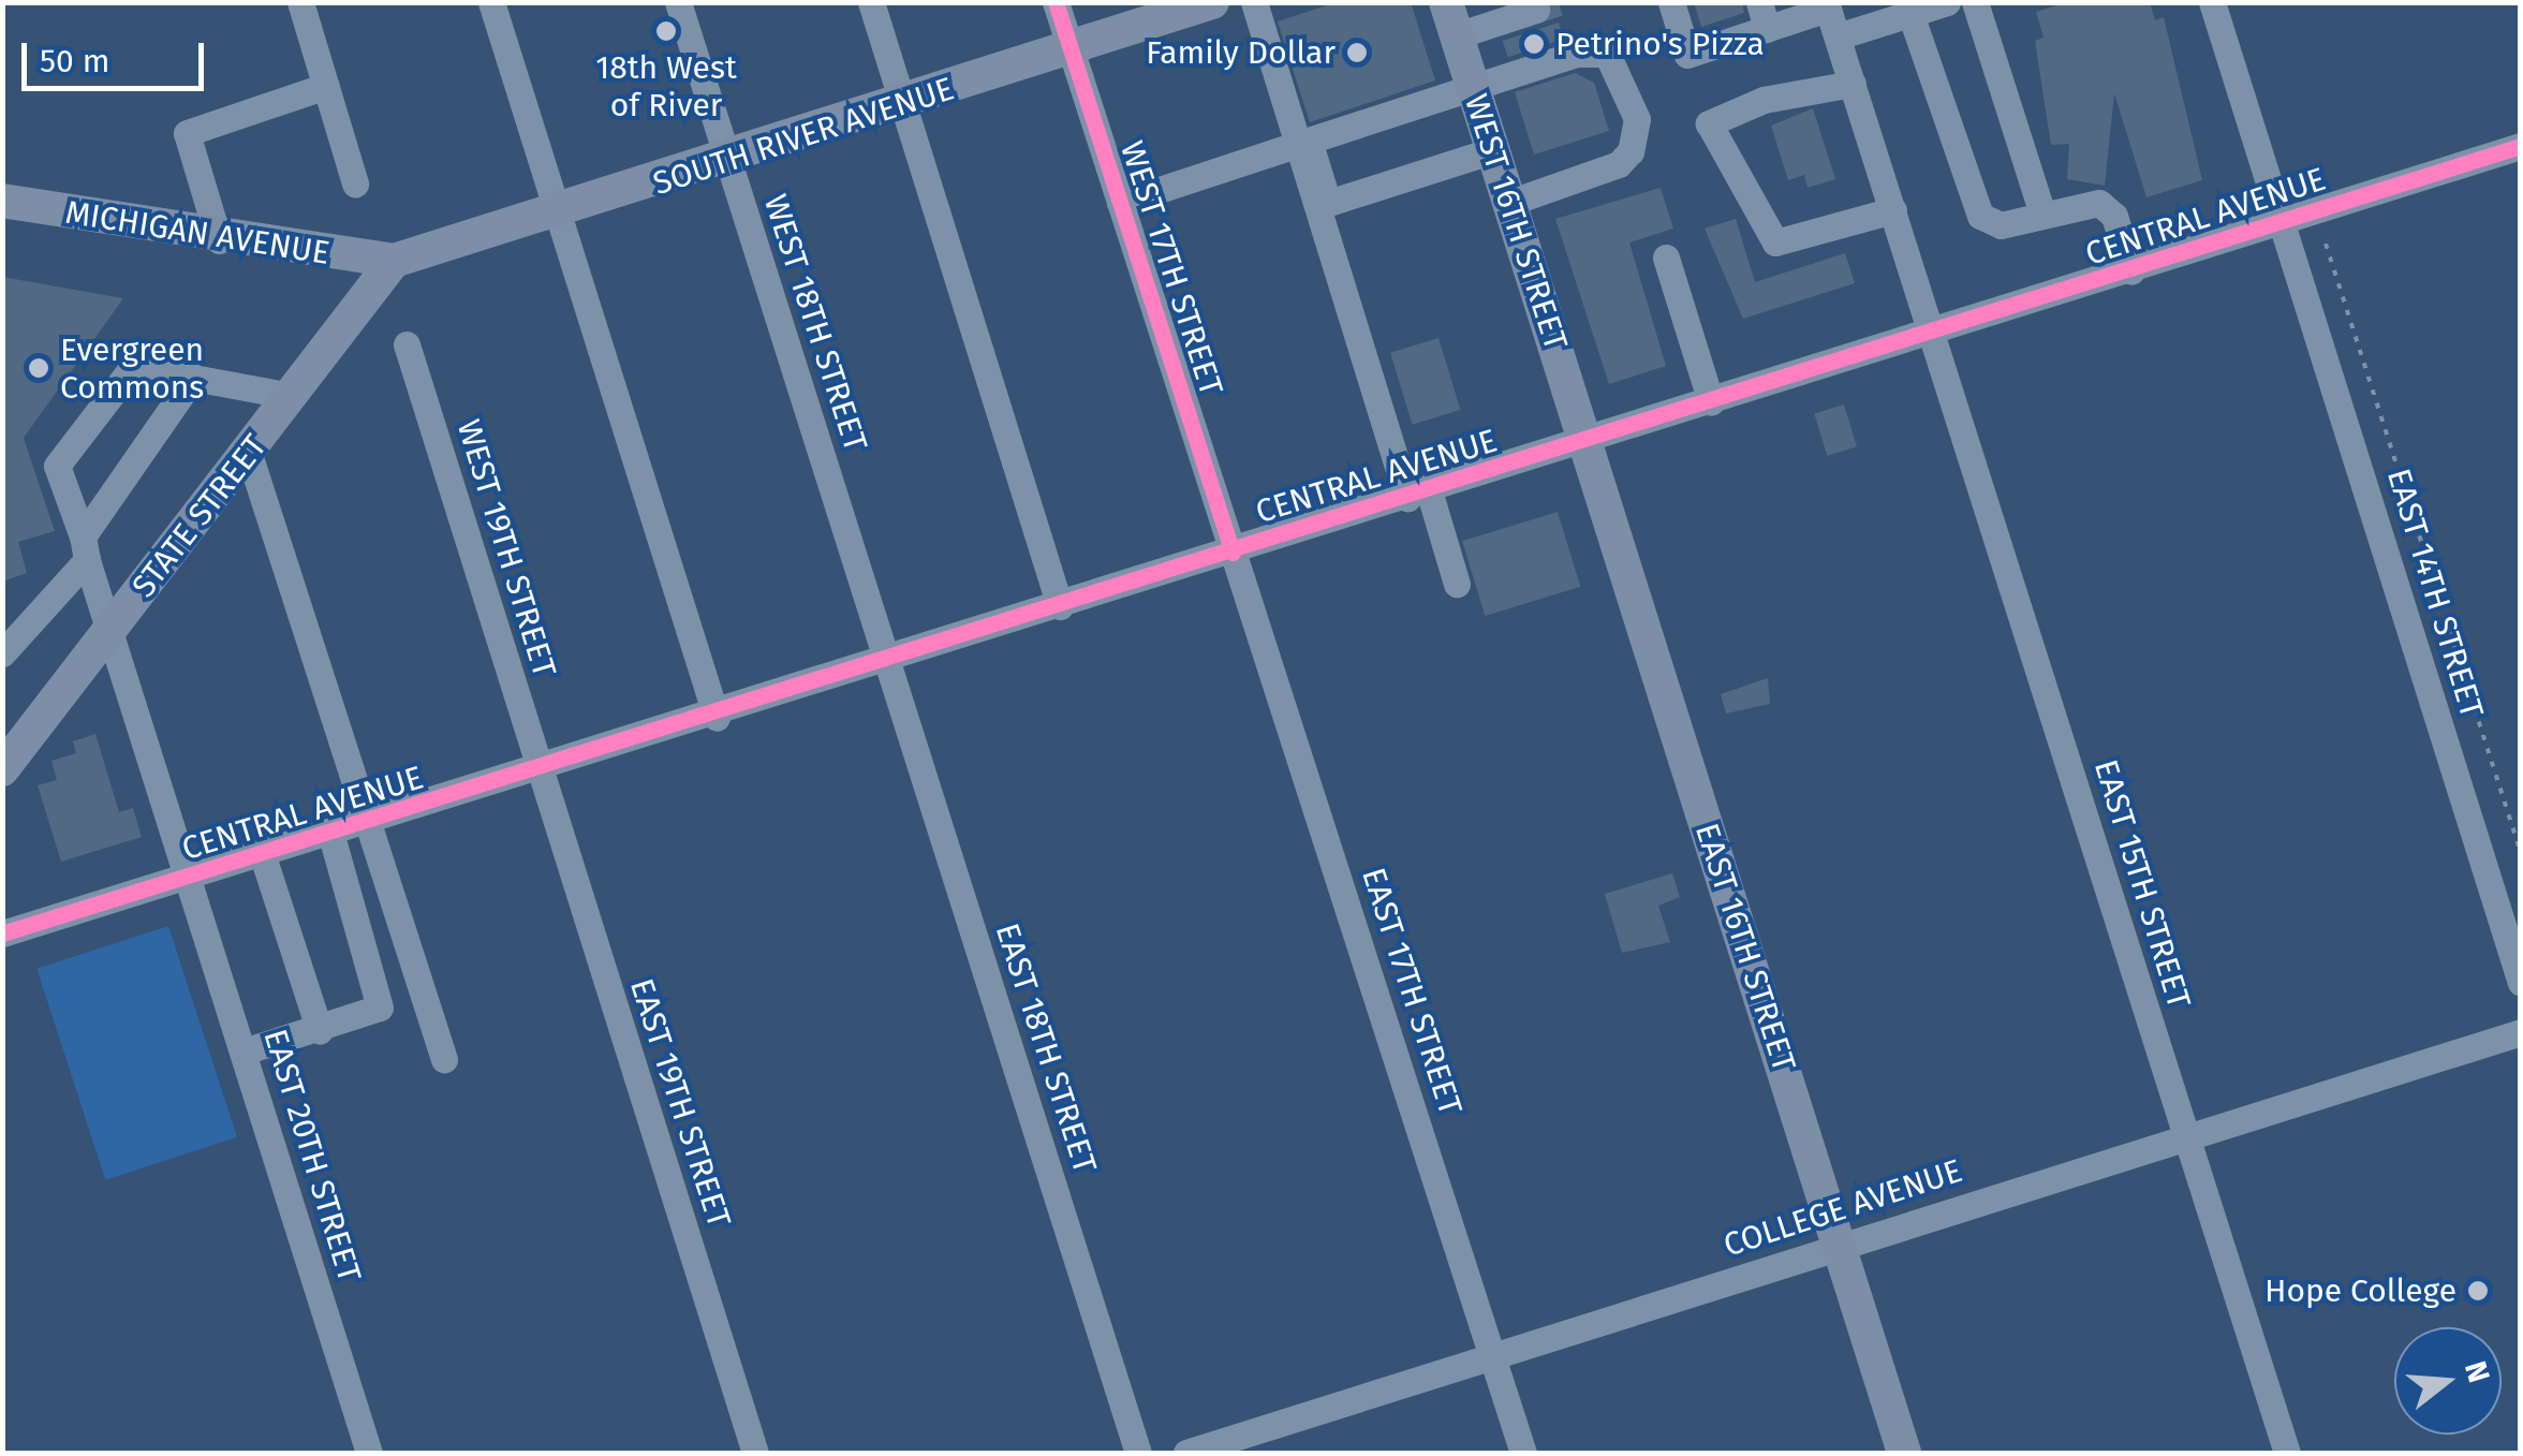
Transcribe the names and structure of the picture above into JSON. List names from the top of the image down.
{
  "streets": {
    "main road": [
      "SOUTH RIVER AVENUE",
      "WEST 16TH STREET",
      "MICHIGAN AVENUE",
      "STATE STREET",
      "EAST 16TH STREET"
    ],
    "street": [
      "CENTRAL AVENUE",
      "WEST 17TH STREET",
      "WEST 18TH STREET",
      "WEST 19TH STREET",
      "EAST 14TH STREET",
      "EAST 15TH STREET",
      "EAST 17TH STREET",
      "EAST 18TH STREET",
      "EAST 19TH STREET",
      "EAST 20TH STREET",
      "COLLEGE AVENUE"
    ]
  },
  "crossings": [
    ["SOUTH RIVER AVENUE", "MICHIGAN AVENUE"],
    ["SOUTH RIVER AVENUE", "WEST 17TH STREET"],
    ["SOUTH RIVER AVENUE", "WEST 18TH STREET"],
    ["SOUTH RIVER AVENUE", "STATE STREET"],
    ["CENTRAL AVENUE", "WEST 16TH STREET"],
    ["CENTRAL AVENUE", "WEST 17TH STREET"],
    ["CENTRAL AVENUE", "WEST 18TH STREET"],
    ["CENTRAL AVENUE", "WEST 19TH STREET"],
    ["CENTRAL AVENUE", "EAST 14TH STREET"],
    ["CENTRAL AVENUE", "EAST 15TH STREET"],
    ["CENTRAL AVENUE", "EAST 16TH STREET"],
    ["CENTRAL AVENUE", "EAST 17TH STREET"],
    ["CENTRAL AVENUE", "EAST 18TH STREET"],
    ["CENTRAL AVENUE", "EAST 19TH STREET"],
    ["CENTRAL AVENUE", "EAST 20TH STREET"],
    ["WEST 16TH STREET", "EAST 16TH STREET"],
    ["MICHIGAN AVENUE", "STATE STREET"],
    ["WEST 17TH STREET", "EAST 17TH STREET"],
    ["WEST 18TH STREET", "EAST 18TH STREET"],
    ["STATE STREET", "EAST 20TH STREET"],
    ["WEST 19TH STREET", "EAST 19TH STREET"],
    ["EAST 15TH STREET", "COLLEGE AVENUE"],
    ["EAST 16TH STREET", "COLLEGE AVENUE"],
    ["EAST 17TH STREET", "COLLEGE AVENUE"]
  ],
  "places": [
    "18th West of River",
    "Petrino's Pizza",
    "Family Dollar",
    "Evergreen Commons",
    "Hope College"
  ],
  "scale_bar": "50 m",
  "north": "right"
}
